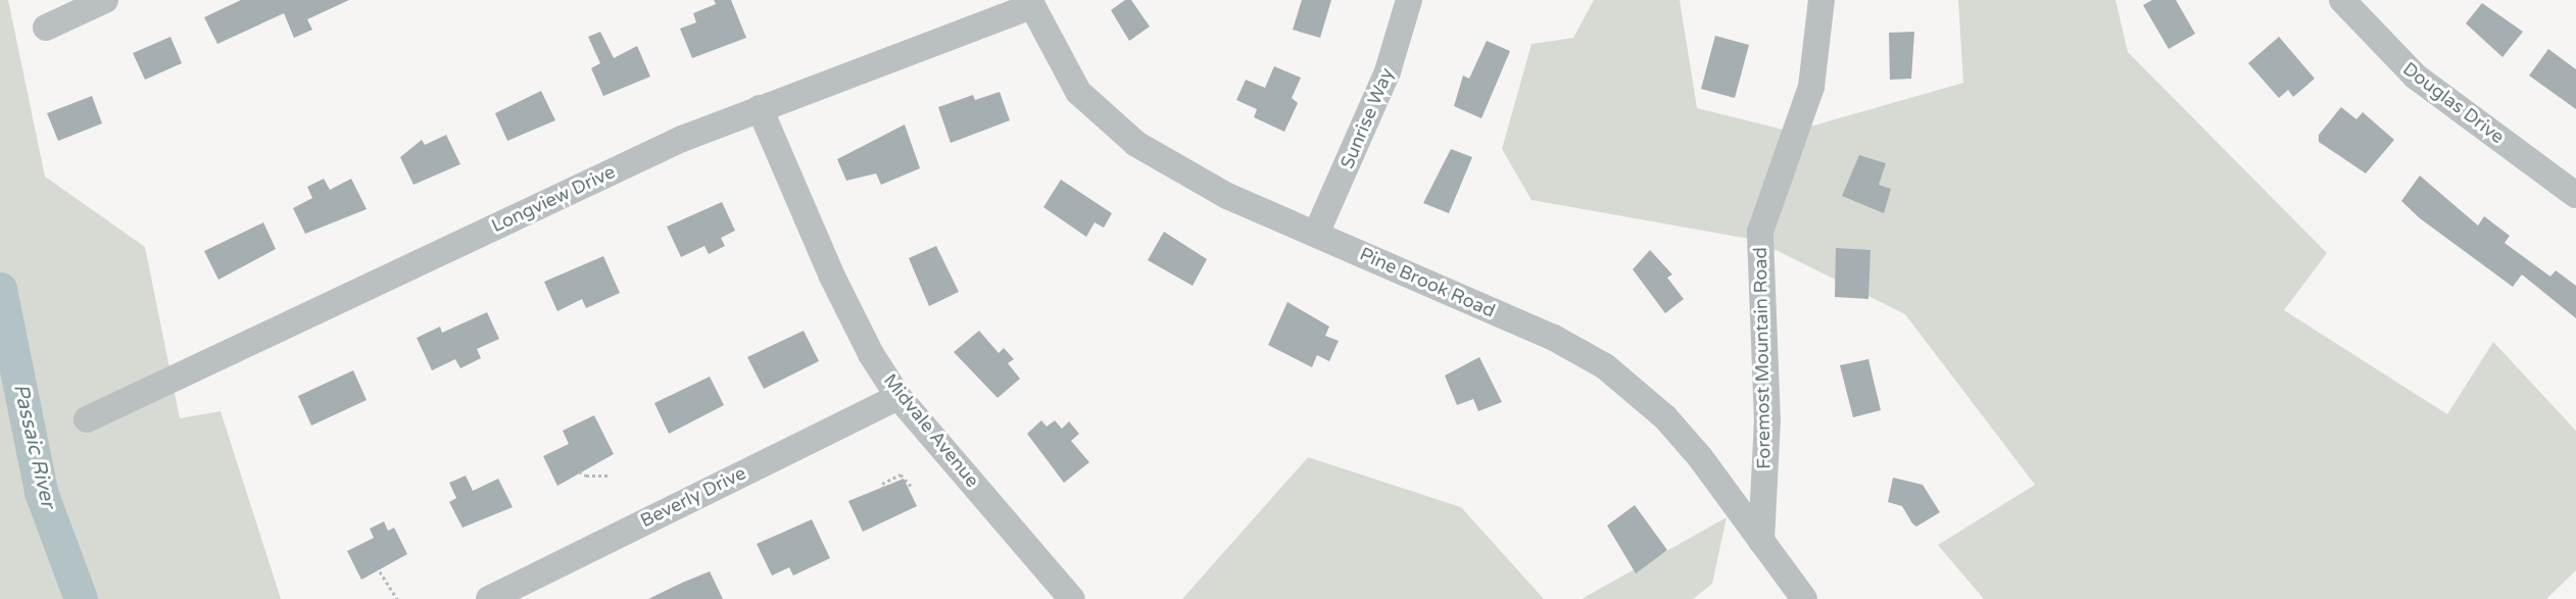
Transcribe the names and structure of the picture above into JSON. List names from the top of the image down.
{
  "streets": {
    "street": [
      "Douglas Drive",
      "Sunrise Way",
      "Longview Drive",
      "Pine Brook Road",
      "Foremost Mountain Road",
      "Midvale Avenue",
      "Beverly Drive"
    ]
  },
  "crossings": [
    ["Sunrise Way", "Pine Brook Road"],
    ["Longview Drive", "Pine Brook Road"],
    ["Longview Drive", "Midvale Avenue"],
    ["Pine Brook Road", "Foremost Mountain Road"],
    ["Midvale Avenue", "Beverly Drive"]
  ],
  "water": ["Passaic River"]
}
